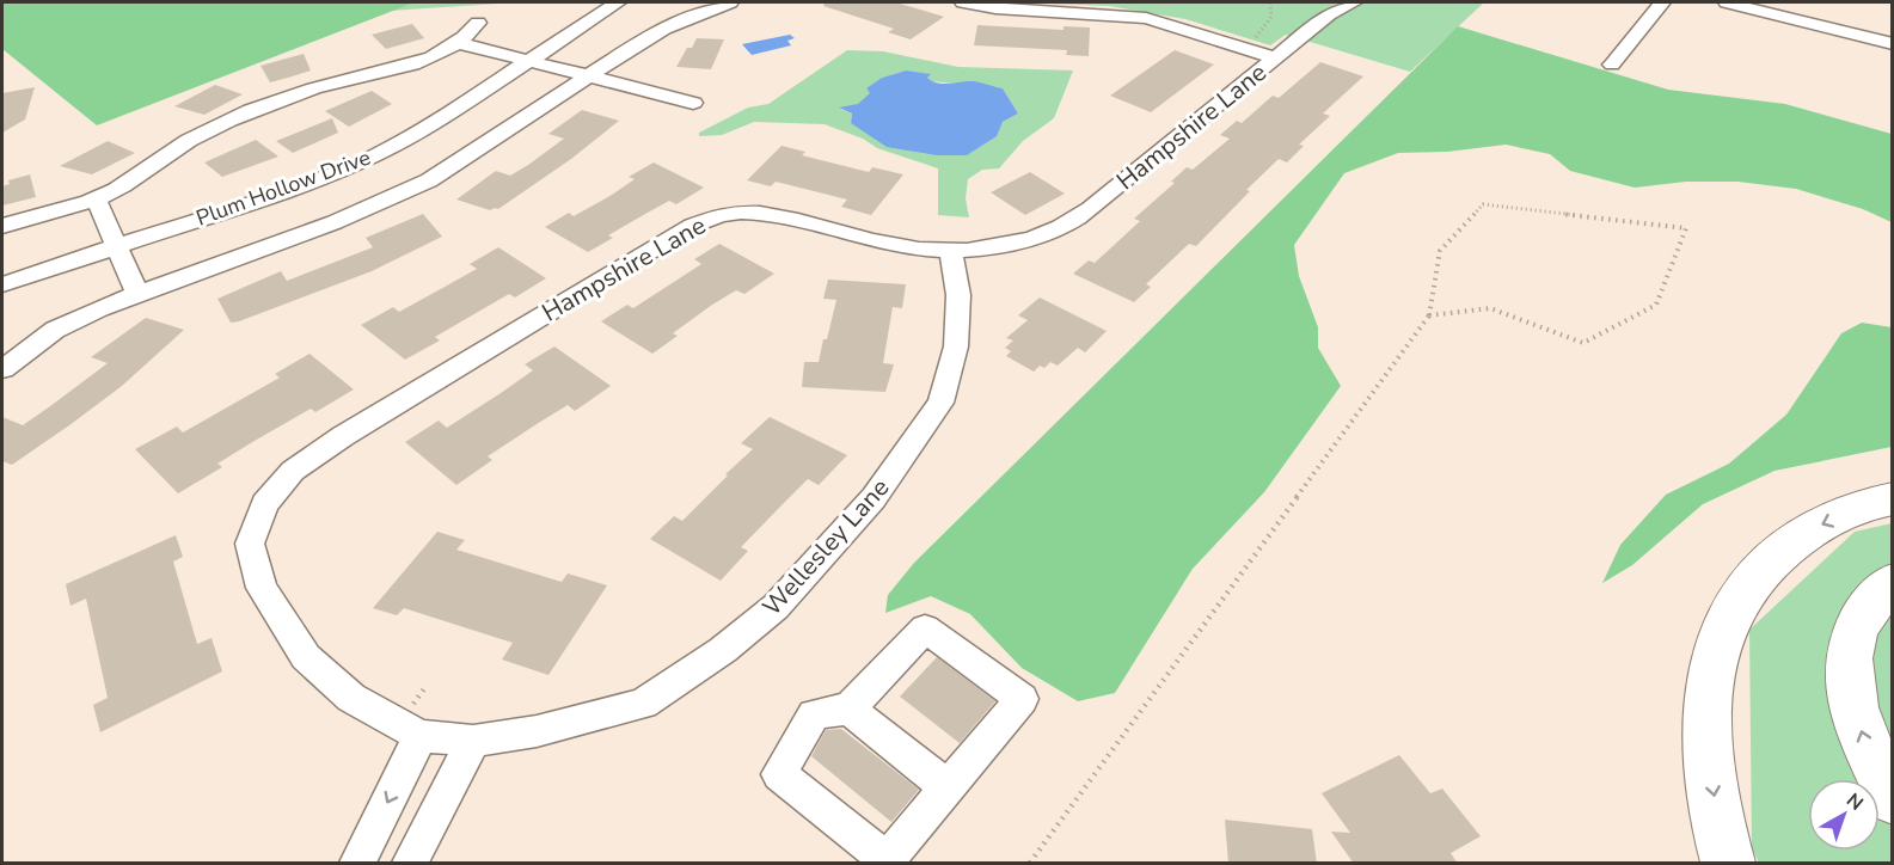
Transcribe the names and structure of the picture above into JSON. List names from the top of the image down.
{
  "streets": {
    "street": ["Hampshire Lane", "Plum Hollow Drive", "Wellesley Lane"]
  },
  "crossings": [
    ["Hampshire Lane", "Wellesley Lane"]
  ],
  "north": "top right"
}
